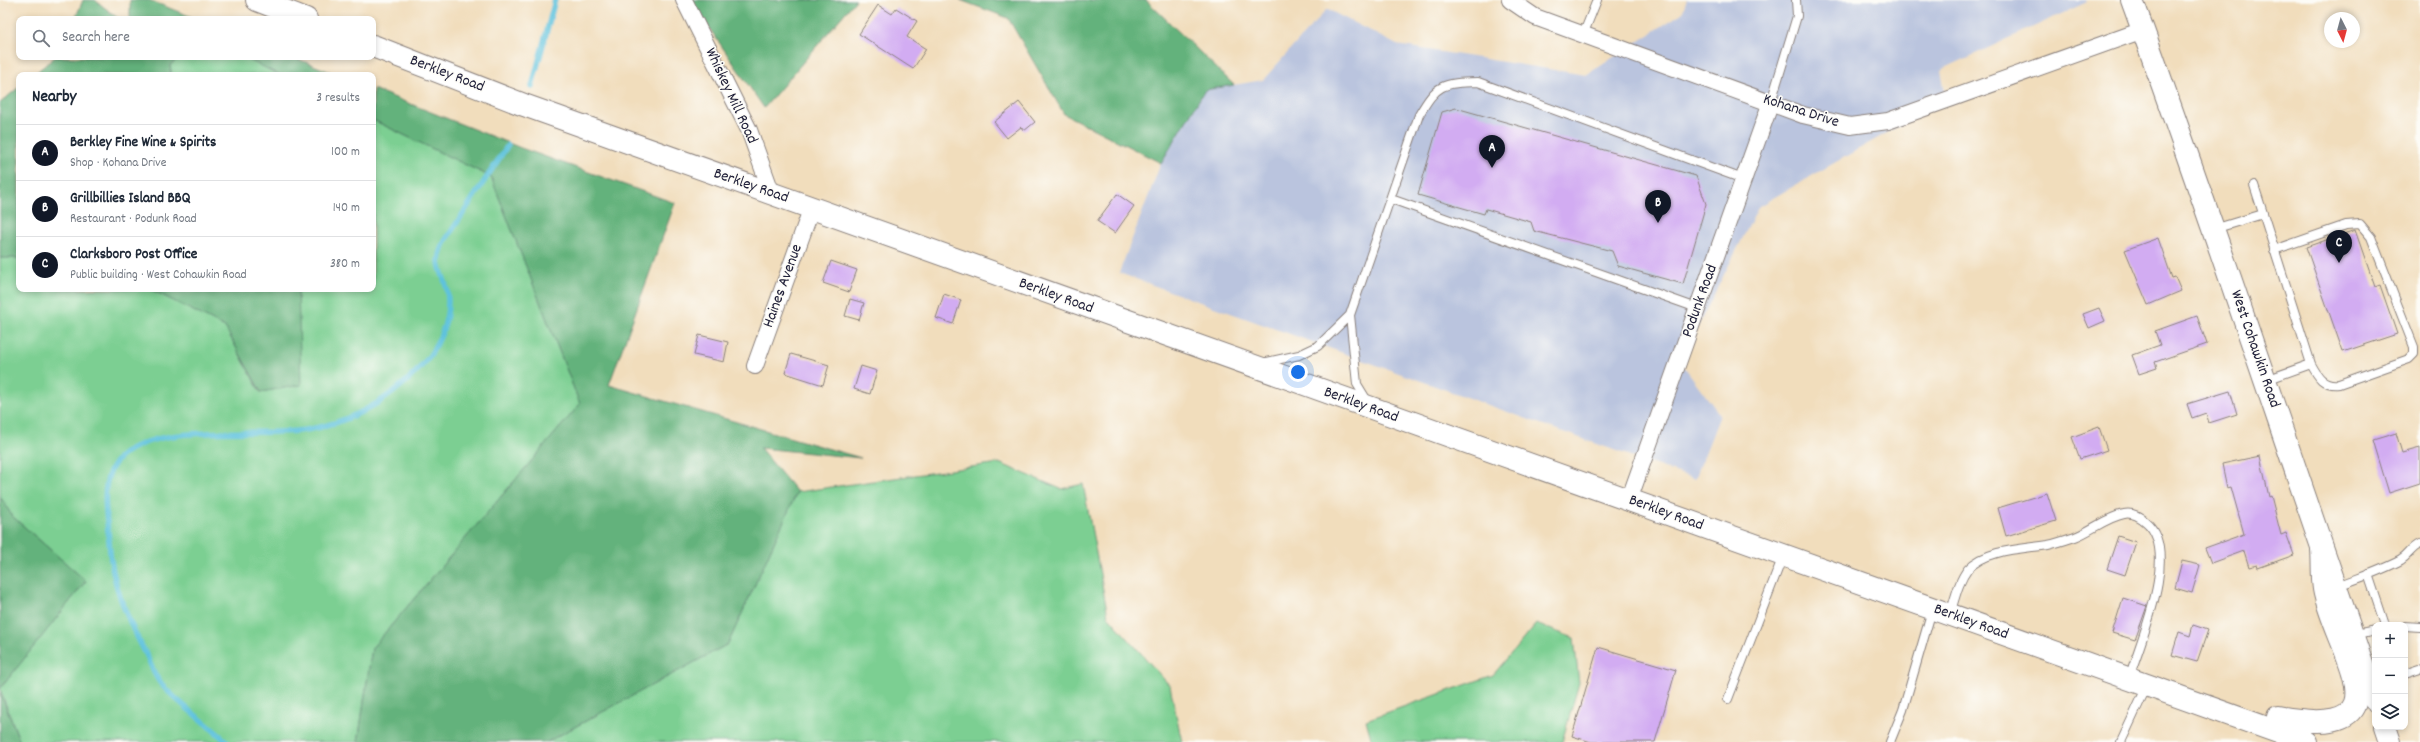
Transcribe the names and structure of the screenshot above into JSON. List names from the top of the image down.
{
  "streets": {
    "main road": ["Berkley Road", "West Cohawkin Road"],
    "street": [
      "Whiskey Mill Road",
      "Kohana Drive",
      "Haines Avenue",
      "Podunk Road"
    ]
  },
  "crossings": [
    ["Berkley Road", "Whiskey Mill Road"],
    ["Berkley Road", "Haines Avenue"],
    ["Berkley Road", "Podunk Road"],
    ["Kohana Drive", "Podunk Road"],
    ["Kohana Drive", "West Cohawkin Road"]
  ],
  "north": "bottom",
  "page": {
    "search": "Search here",
    "heading": ["Nearby", "3 results"],
    "list": [
      {
        "mark": "A",
        "name": "Berkley Fine Wine & Spirits",
        "note": "Shop · Kohana Drive",
        "value": "100 m"
      },
      {
        "mark": "B",
        "name": "Grillbillies Island BBQ",
        "note": "Restaurant · Podunk Road",
        "value": "140 m"
      },
      {
        "mark": "C",
        "name": "Clarksboro Post Office",
        "note": "Public building · West Cohawkin Road",
        "value": "380 m"
      }
    ],
    "pins": ["A", "B", "C"],
    "map_buttons": ["+", "−"]
  }
}
